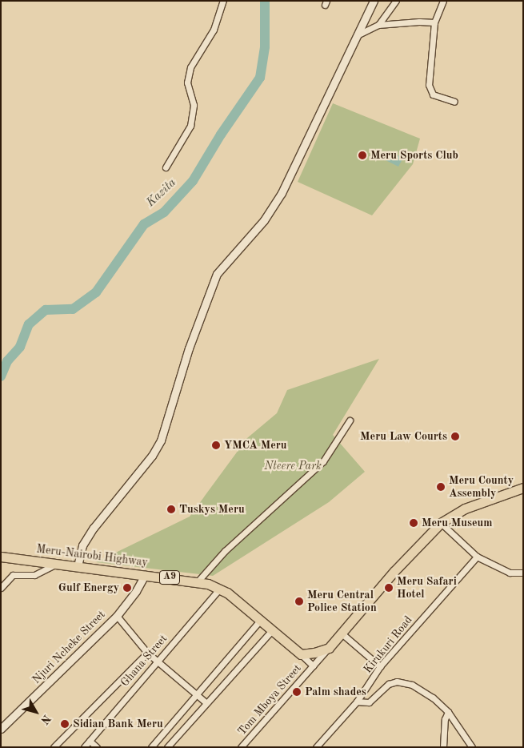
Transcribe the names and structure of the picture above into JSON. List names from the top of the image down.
{
  "streets": {
    "highway": ["Meru-Nairobi Highway", "A9"],
    "street": [
      "Kirukuri Road",
      "Njuri Ncheke Street",
      "Ghana Street",
      "Tom Mboya Street"
    ]
  },
  "crossings": [
    ["Meru-Nairobi Highway", "Njuri Ncheke Street"],
    ["Meru-Nairobi Highway", "Ghana Street"]
  ],
  "water": ["Kazita"],
  "parks": ["Nteere Park"],
  "places": [
    "Meru Sports Club",
    "Meru Law Courts",
    "YMCA Meru",
    "Meru County Assembly",
    "Tuskys Meru",
    "Meru Museum",
    "Gulf Energy",
    "Meru Safari Hotel",
    "Meru Central Police Station",
    "Palm shades",
    "Sidian Bank Meru"
  ],
  "north": "bottom right"
}
